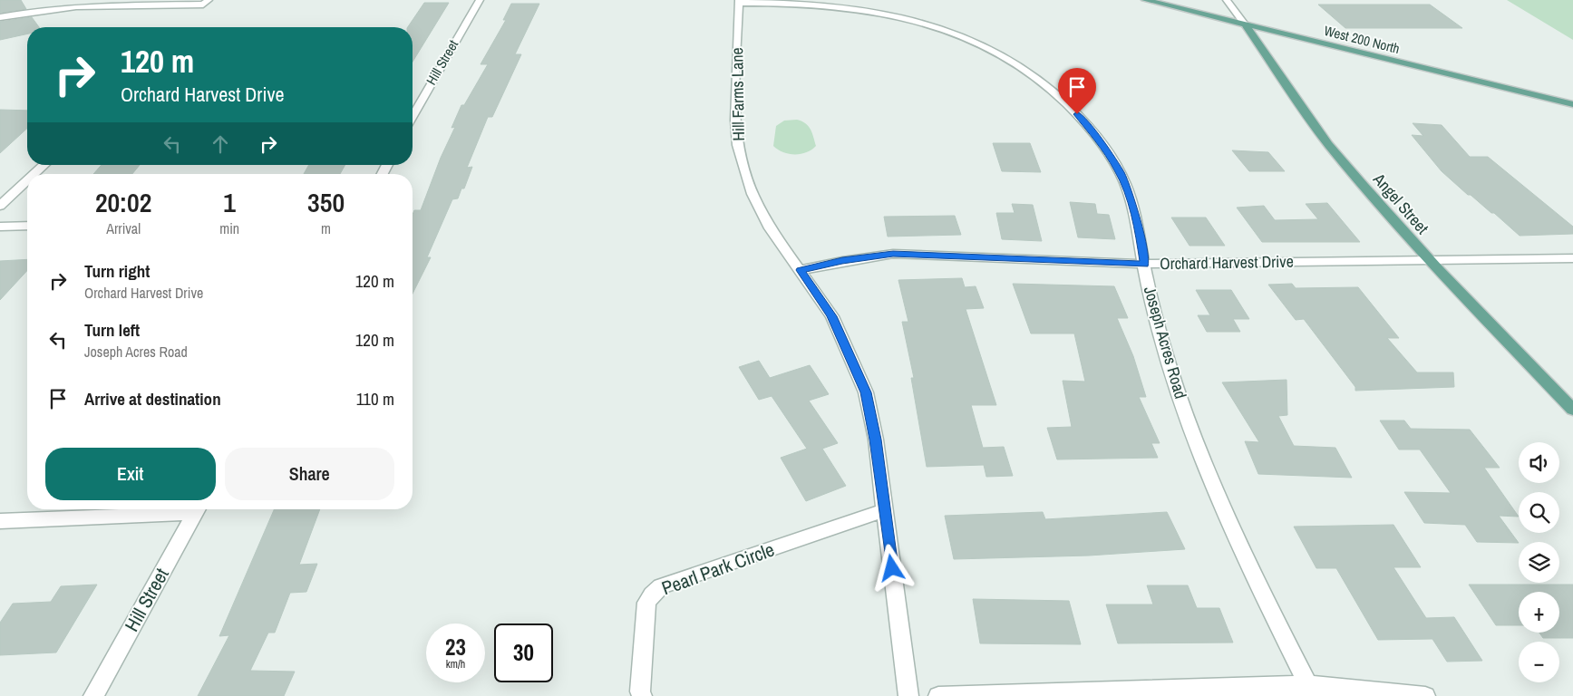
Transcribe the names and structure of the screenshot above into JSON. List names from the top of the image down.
{
  "streets": {
    "main road": ["West 200 North", "Angel Street"],
    "street": [
      "Hill Street",
      "Hill Farms Lane",
      "Orchard Harvest Drive",
      "Joseph Acres Road",
      "Pearl Park Circle"
    ]
  },
  "crossings": [
    ["West 200 North", "Angel Street"],
    ["Hill Farms Lane", "Orchard Harvest Drive"],
    ["Hill Farms Lane", "Joseph Acres Road"],
    ["Hill Farms Lane", "Pearl Park Circle"],
    ["Angel Street", "Orchard Harvest Drive"],
    ["Orchard Harvest Drive", "Joseph Acres Road"]
  ],
  "page": {
    "turn": ["120 m", "Orchard Harvest Drive"],
    "eta": [
      "20:02",
      "Arrival",
      "1",
      "min",
      "350",
      "m"
    ],
    "list": [
      {
        "name": "Turn right",
        "note": "Orchard Harvest Drive",
        "value": "120 m"
      },
      {
        "name": "Turn left",
        "note": "Joseph Acres Road",
        "value": "120 m"
      },
      {
        "name": "Arrive at destination",
        "value": "110 m"
      }
    ],
    "buttons": ["Exit", "Share"],
    "map_buttons": ["+", "−"],
    "speed": "23 km/h",
    "limit": "30"
  }
}
